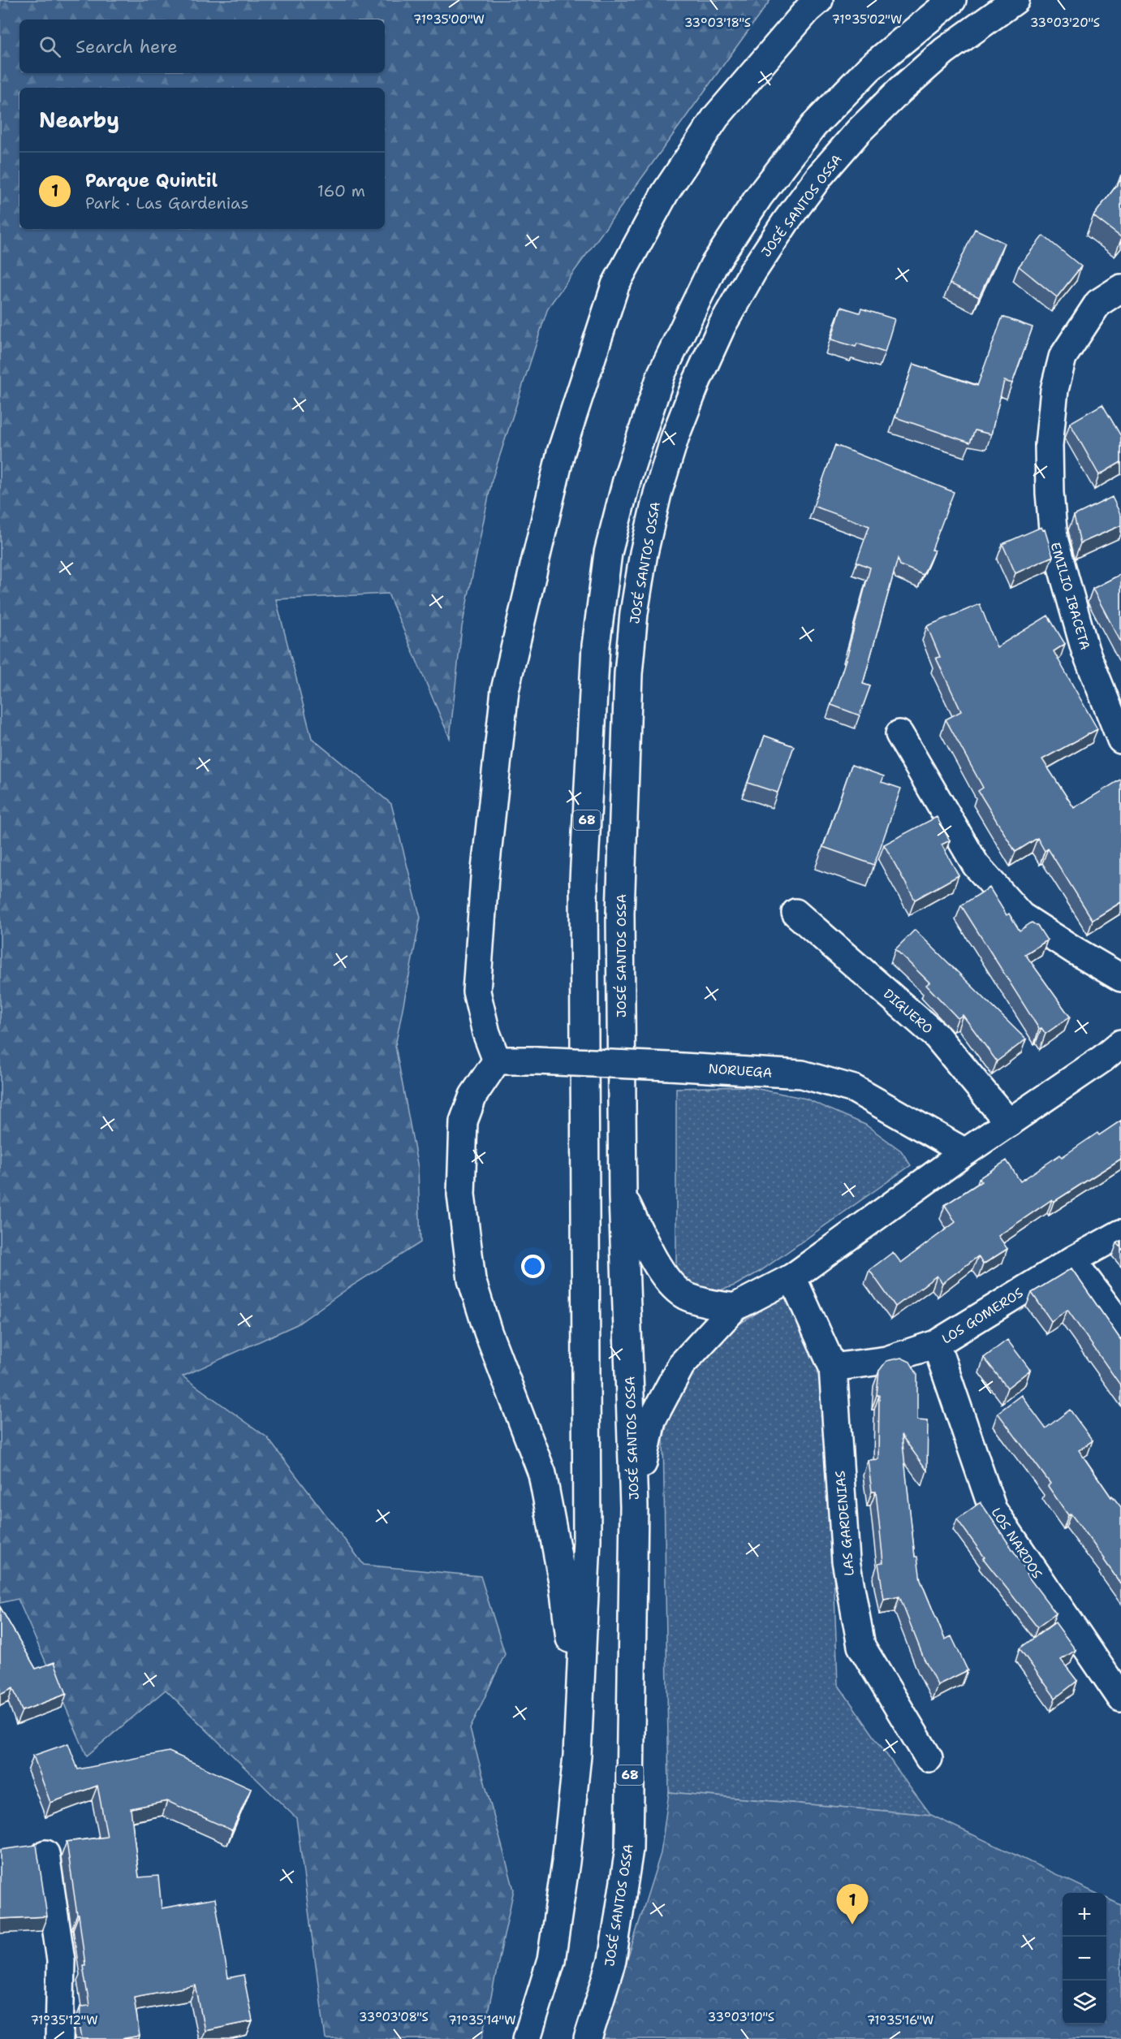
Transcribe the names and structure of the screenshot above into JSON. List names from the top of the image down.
{
  "streets": {
    "main road": [
      "JOSÉ SANTOS OSSA",
      "EMILIO IBACETA",
      "68",
      "DIGUERO",
      "NORUEGA",
      "LOS GOMEROS",
      "LAS GARDENIAS",
      "LOS NARDOS"
    ]
  },
  "crossings": [
    ["LOS GOMEROS", "LAS GARDENIAS"],
    ["LOS GOMEROS", "LOS NARDOS"]
  ],
  "page": {
    "search": "Search here",
    "heading": "Nearby",
    "list": [
      {
        "mark": "1",
        "name": "Parque Quintil",
        "note": "Park · Las Gardenias",
        "value": "160 m"
      }
    ],
    "pins": "1",
    "map_buttons": ["+", "−"]
  },
  "coordinates": [
    "71°35'00\"W",
    "71°35'02\"W",
    "33°03'20\"S",
    "33°03'18\"S",
    "33°03'08\"S",
    "33°03'10\"S",
    "71°35'12\"W",
    "71°35'14\"W",
    "71°35'16\"W"
  ]
}
